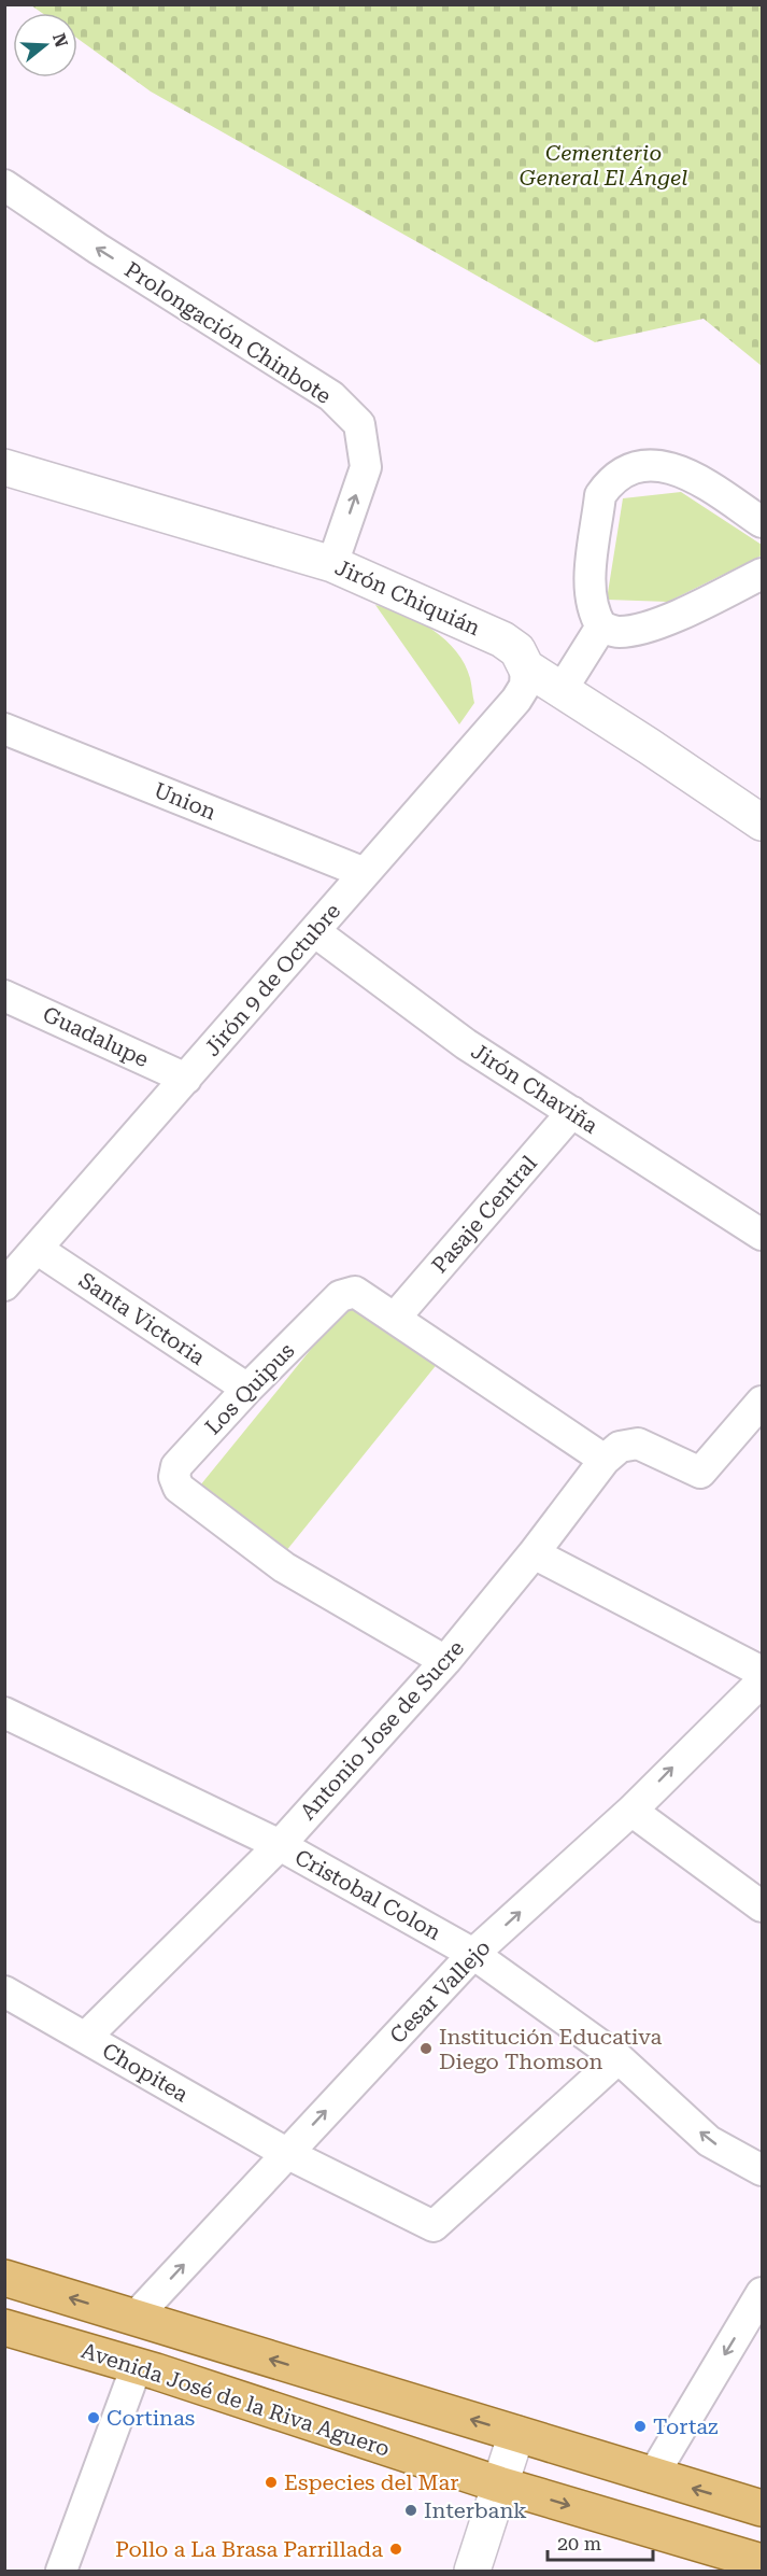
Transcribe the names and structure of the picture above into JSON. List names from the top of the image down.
{
  "streets": {
    "main road": ["Avenida José de la Riva Aguero"],
    "street": [
      "Prolongación Chinbote",
      "Jirón Chiquián",
      "Union",
      "Jirón 9 de Octubre",
      "Guadalupe",
      "Jirón Chaviña",
      "Pasaje Central",
      "Santa Victoria",
      "Los Quipus",
      "Antonio Jose de Sucre",
      "Cristobal Colon",
      "Cesar Vallejo",
      "Chopitea"
    ]
  },
  "crossings": [
    ["Prolongación Chinbote", "Jirón Chiquián"],
    ["Jirón Chiquián", "Jirón 9 de Octubre"],
    ["Union", "Jirón 9 de Octubre"],
    ["Jirón 9 de Octubre", "Guadalupe"],
    ["Jirón 9 de Octubre", "Jirón Chaviña"],
    ["Jirón 9 de Octubre", "Santa Victoria"],
    ["Jirón Chaviña", "Pasaje Central"],
    ["Pasaje Central", "Los Quipus"],
    ["Santa Victoria", "Los Quipus"],
    ["Los Quipus", "Antonio Jose de Sucre"],
    ["Antonio Jose de Sucre", "Cristobal Colon"],
    ["Antonio Jose de Sucre", "Chopitea"],
    ["Cristobal Colon", "Cesar Vallejo"],
    ["Cristobal Colon", "Chopitea"],
    ["Cesar Vallejo", "Chopitea"]
  ],
  "one_way": ["Prolongación Chinbote", "Cesar Vallejo"],
  "parks": ["Cementerio General El Ángel"],
  "places": [
    "Institución Educativa Diego Thomson",
    "Cortinas",
    "Tortaz",
    "Especies del Mar",
    "Interbank",
    "Pollo a La Brasa Parrillada"
  ],
  "scale_bar": "20 m",
  "north": "right"
}
